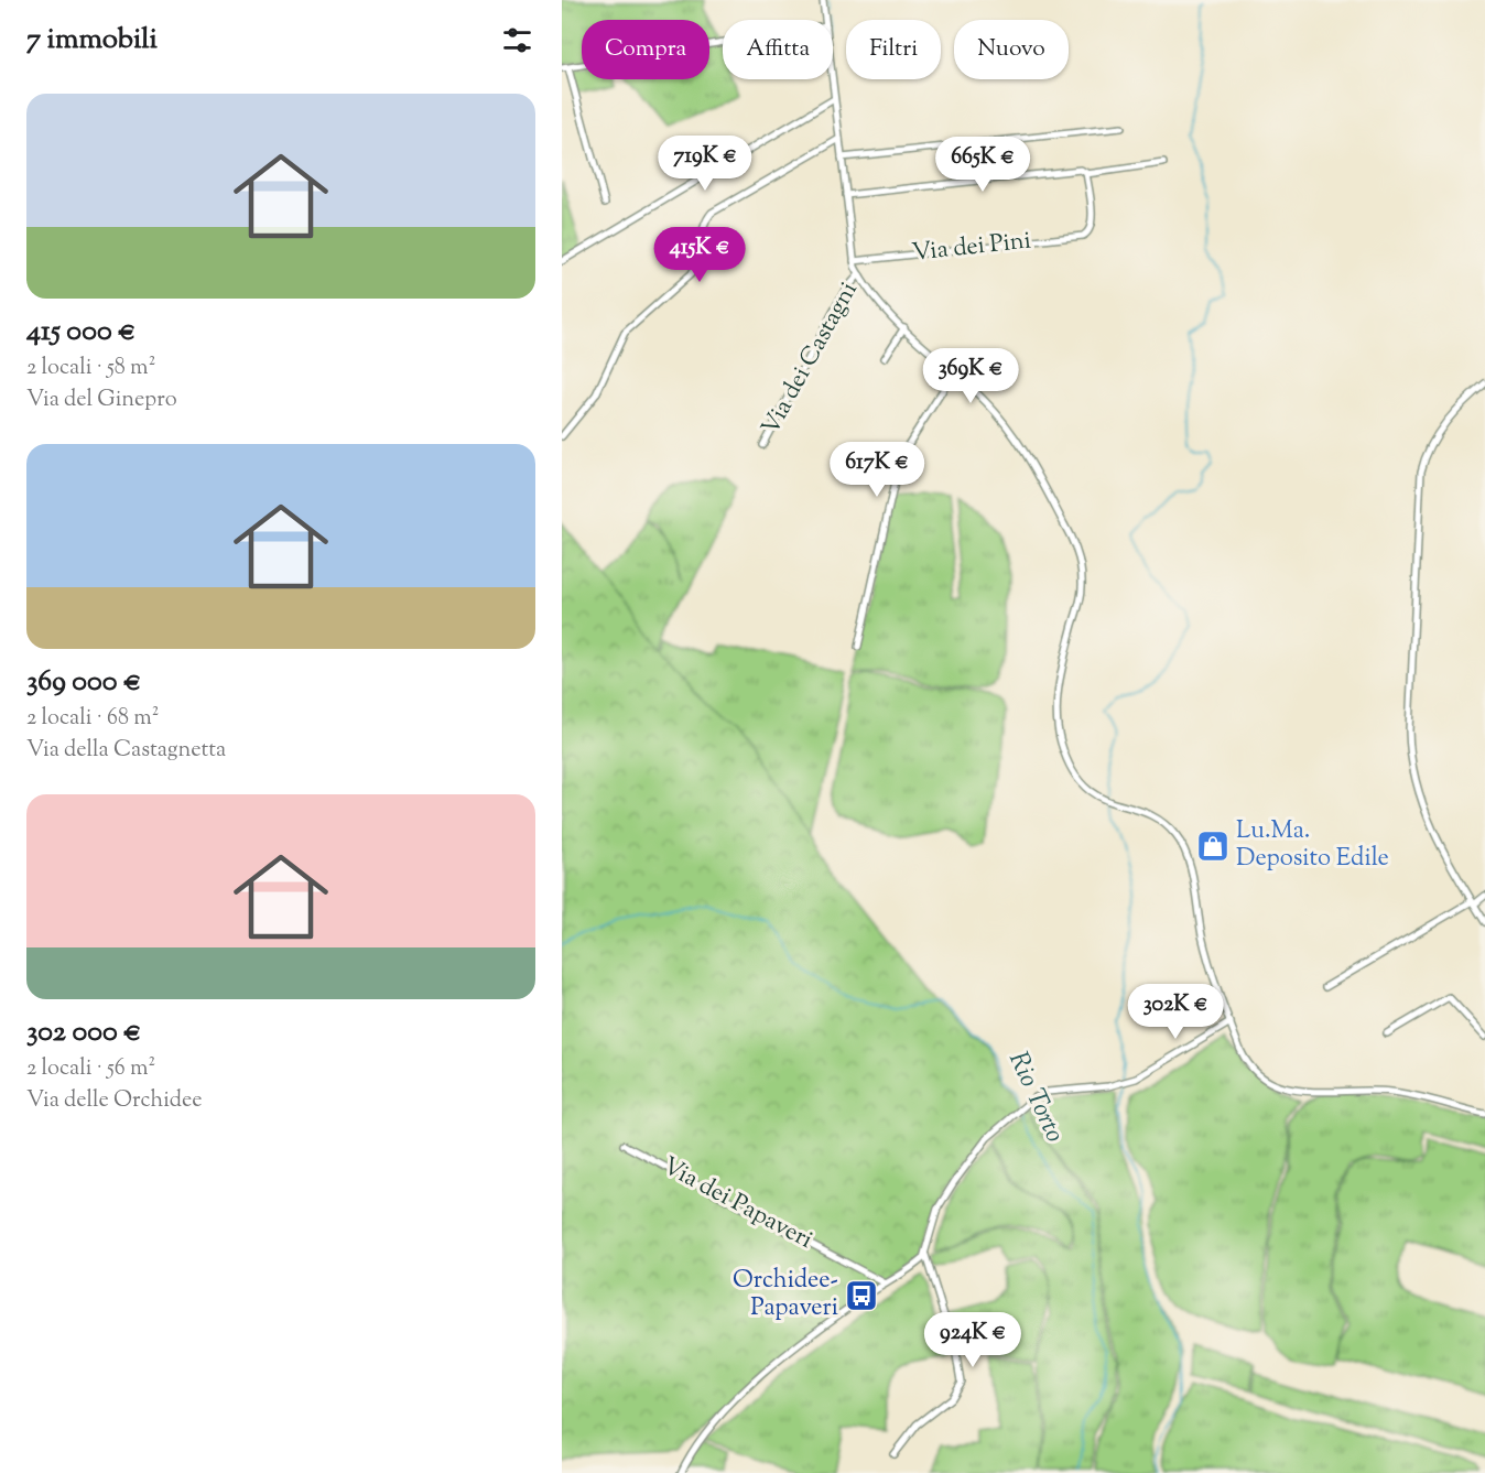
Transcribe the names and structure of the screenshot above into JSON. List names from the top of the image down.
{
  "streets": {
    "street": ["Via dei Pini", "Via dei Castagni", "Via dei Papaveri"]
  },
  "water": ["Rio Torto"],
  "places": {
    "shop": ["Lu.Ma. Deposito Edile"],
    "bus stop": ["Orchidee- Papaveri"]
  },
  "page": {
    "heading": "7 immobili",
    "chip": [
      "Compra",
      "Affitta",
      "Filtri",
      "Nuovo"
    ],
    "list": [
      {
        "name": "415 000 €",
        "note": "2 locali · 58 m² · Via del Ginepro"
      },
      {
        "name": "369 000 €",
        "note": "2 locali · 68 m² · Via della Castagnetta"
      },
      {
        "name": "302 000 €",
        "note": "2 locali · 56 m² · Via delle Orchidee"
      }
    ],
    "price": [
      "719K €",
      "665K €",
      "415K €",
      "369K €",
      "617K €",
      "302K €",
      "924K €"
    ]
  }
}
